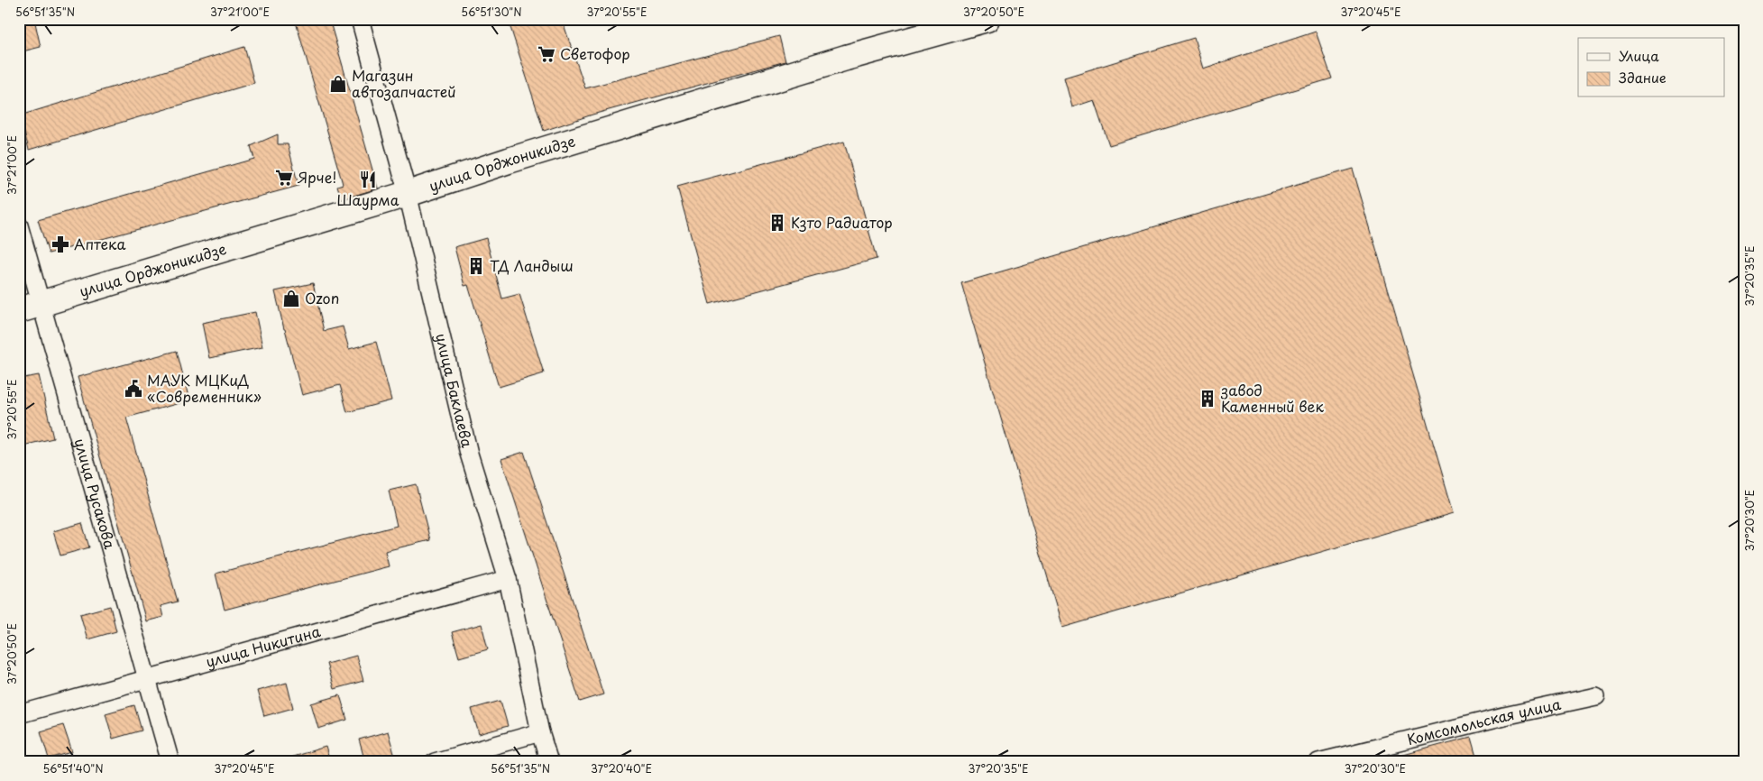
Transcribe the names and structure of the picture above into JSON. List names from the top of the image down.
{
  "streets": {
    "main road": ["улица Орджоникидзе"],
    "street": [
      "улица Баклаева",
      "улица Русакова",
      "улица Никитина",
      "Комсомольская улица"
    ]
  },
  "crossings": [
    ["улица Орджоникидзе", "улица Баклаева"],
    ["улица Орджоникидзе", "улица Русакова"],
    ["улица Баклаева", "улица Никитина"],
    ["улица Русакова", "улица Никитина"]
  ],
  "places": {
    "supermarket": ["Светофор", "Ярче!"],
    "shop": ["Магазин автозапчастей", "Ozon"],
    "restaurant": ["Шаурма"],
    "building": ["Кзто Радиатор", "ТД Ландыш", "завод Каменный век"],
    "pharmacy": ["Аптека"],
    "public building": ["МАУК МЦКиД «Современник»"]
  },
  "legend": ["Улица", "Здание"],
  "coordinates": [
    "56°51'35\"N",
    "37°21'00\"E",
    "56°51'30\"N",
    "37°20'55\"E",
    "37°20'50\"E",
    "37°20'45\"E",
    "37°20'35\"E",
    "37°20'30\"E",
    "56°51'40\"N",
    "37°20'40\"E"
  ]
}
